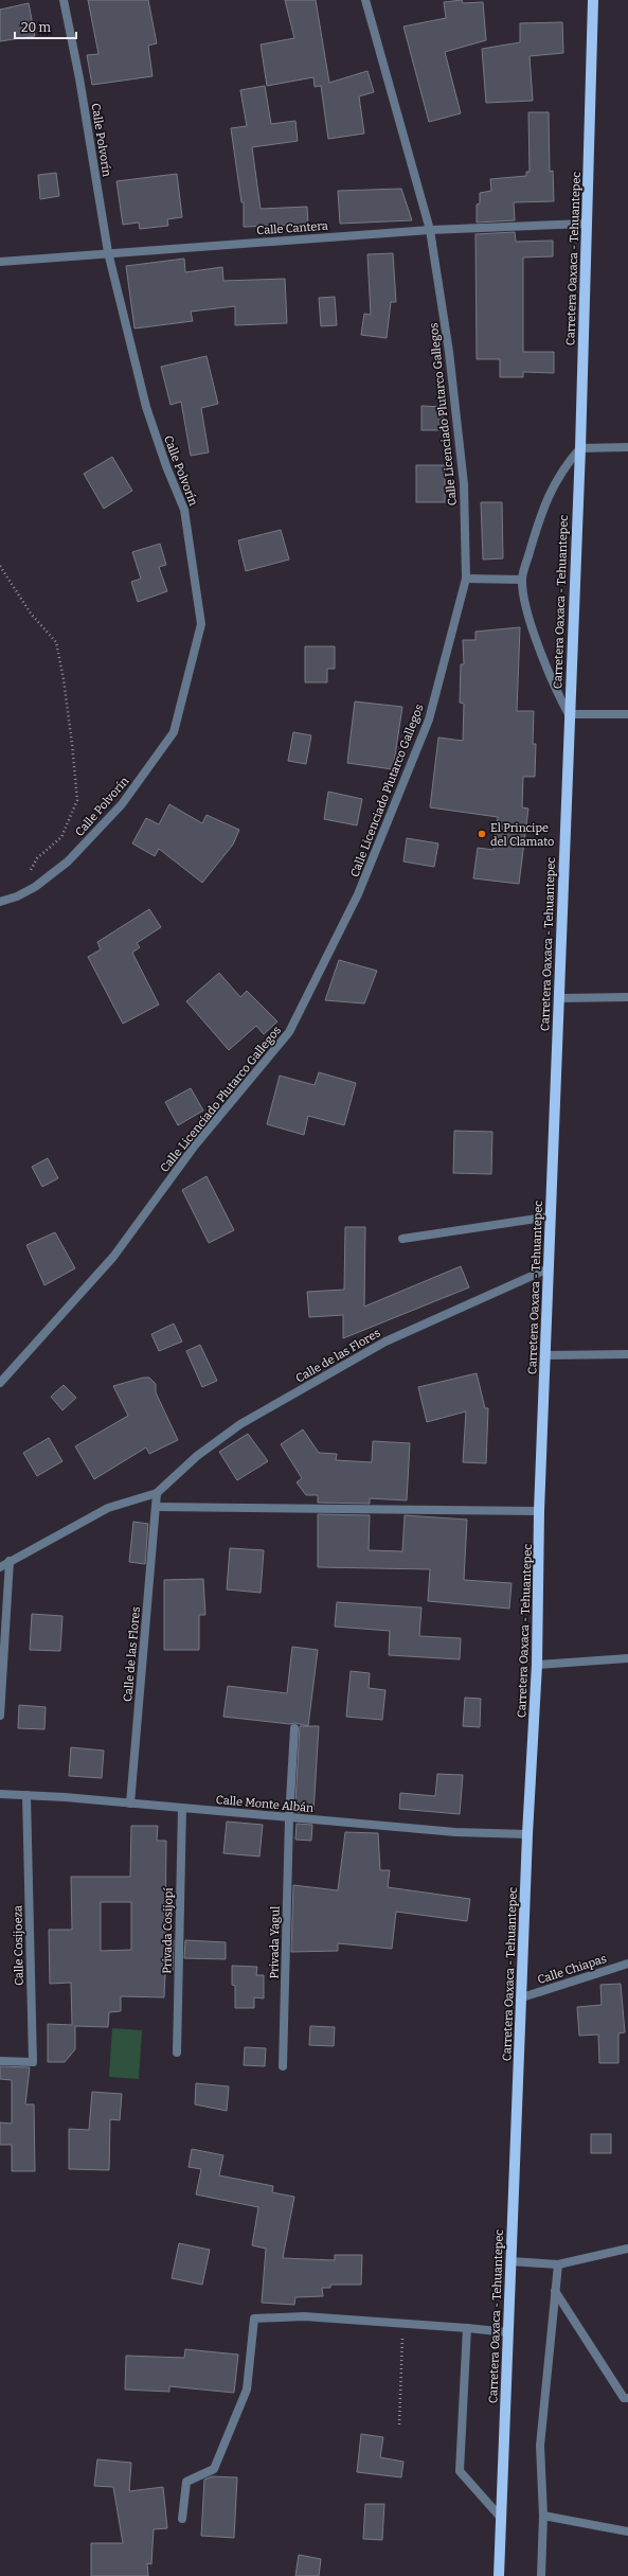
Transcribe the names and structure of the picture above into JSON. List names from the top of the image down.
{
  "streets": {
    "main road": ["Carretera Oaxaca - Tehuantepec"],
    "street": [
      "Calle Polvorín",
      "Calle Cantera",
      "Calle Licenciado Plutarco Gallegos",
      "Calle de las Flores",
      "Calle Monte Albán",
      "Privada Cosijopí",
      "Privada Yagul",
      "Calle Cosijoeza",
      "Calle Chiapas"
    ]
  },
  "crossings": [
    ["Calle Polvorín", "Calle Cantera"],
    ["Calle Cantera", "Carretera Oaxaca - Tehuantepec"],
    ["Calle Cantera", "Calle Licenciado Plutarco Gallegos"],
    ["Carretera Oaxaca - Tehuantepec", "Calle de las Flores"],
    ["Carretera Oaxaca - Tehuantepec", "Calle Monte Albán"],
    ["Carretera Oaxaca - Tehuantepec", "Calle Chiapas"],
    ["Calle de las Flores", "Calle Monte Albán"],
    ["Calle Monte Albán", "Privada Cosijopí"],
    ["Calle Monte Albán", "Privada Yagul"],
    ["Calle Monte Albán", "Calle Cosijoeza"]
  ],
  "places": ["El Principe del Clamato"],
  "scale_bar": "20 m"
}
